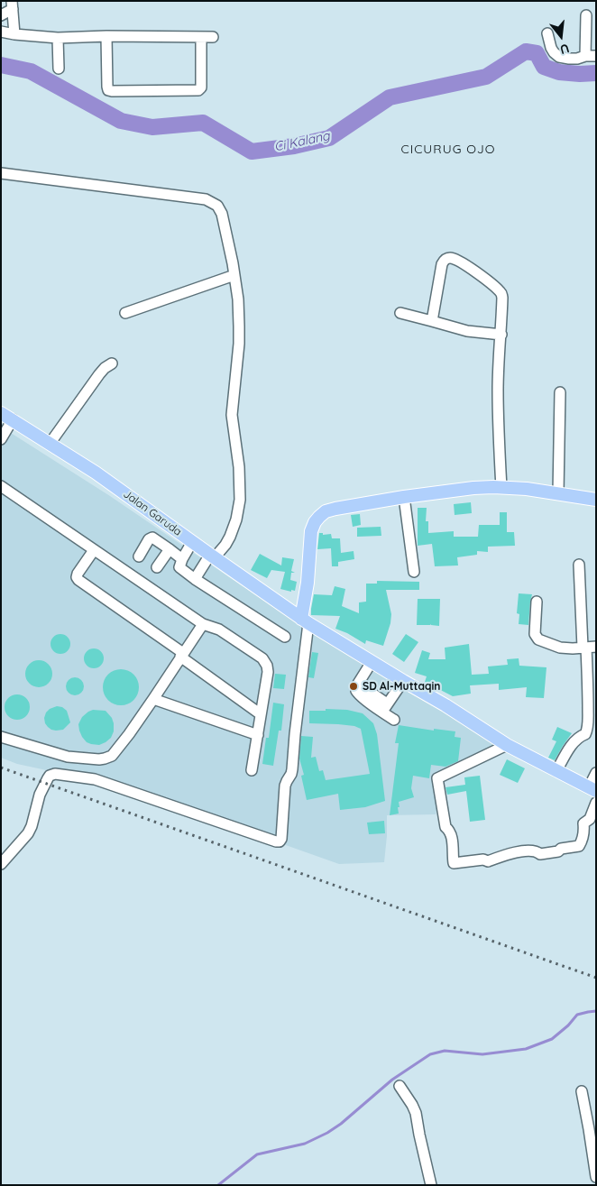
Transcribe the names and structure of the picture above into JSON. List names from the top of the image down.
{
  "streets": {
    "main road": ["Jalan Garuda"]
  },
  "districts": ["CICURUG OJO"],
  "water": ["Ci Kalang"],
  "places": ["SD Al-Muttaqin"],
  "north": "bottom"
}
